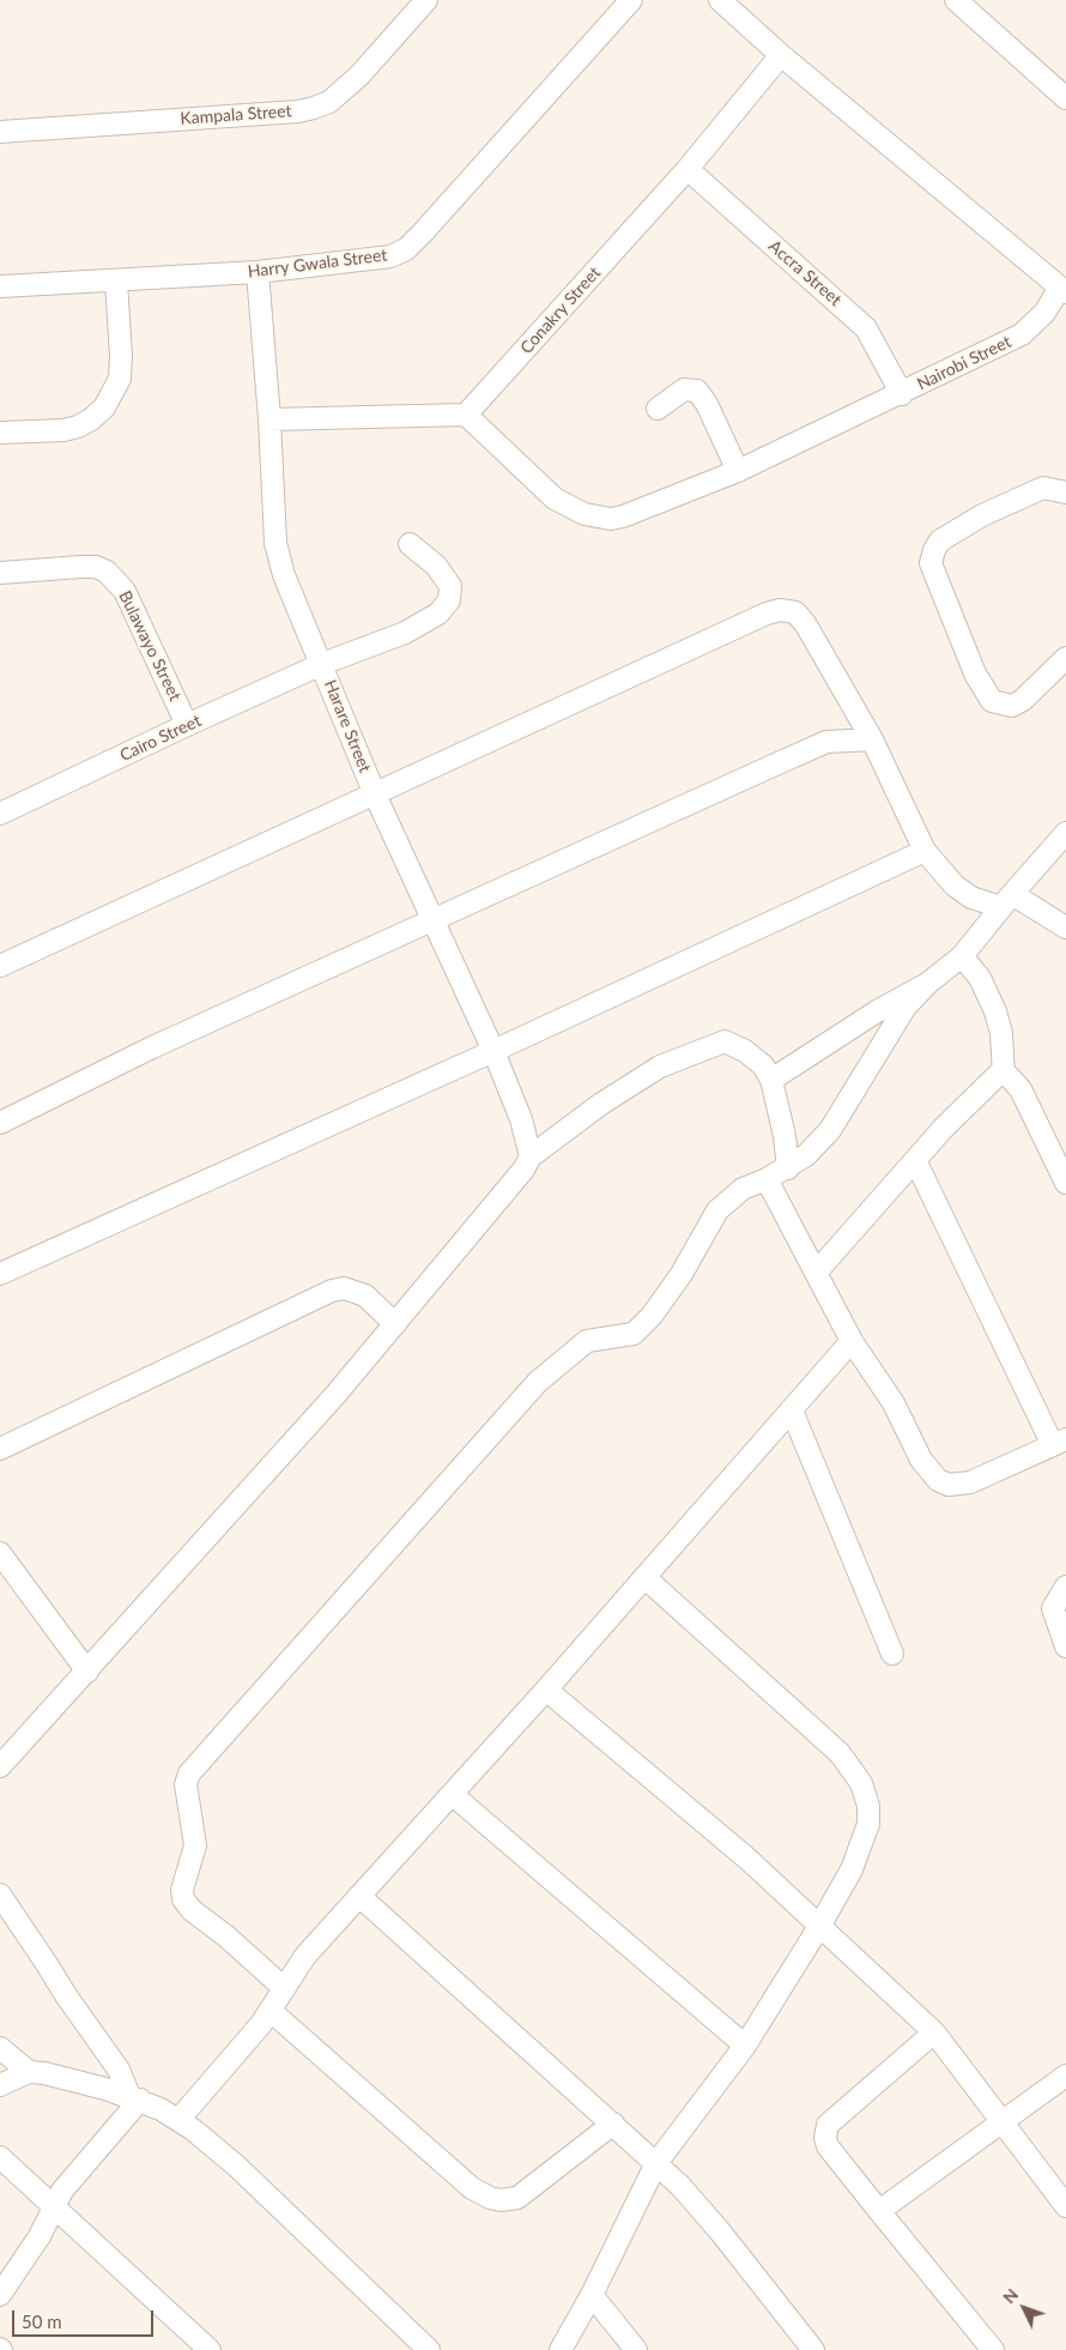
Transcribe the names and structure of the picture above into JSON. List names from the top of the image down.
{
  "streets": {
    "street": [
      "Kampala Street",
      "Harry Gwala Street",
      "Accra Street",
      "Conakry Street",
      "Nairobi Street",
      "Bulawayo Street",
      "Harare Street",
      "Cairo Street"
    ]
  },
  "crossings": [
    ["Harry Gwala Street", "Harare Street"],
    ["Accra Street", "Conakry Street"],
    ["Accra Street", "Nairobi Street"],
    ["Conakry Street", "Nairobi Street"],
    ["Bulawayo Street", "Cairo Street"],
    ["Harare Street", "Cairo Street"]
  ],
  "scale_bar": "50 m",
  "north": "top left"
}
